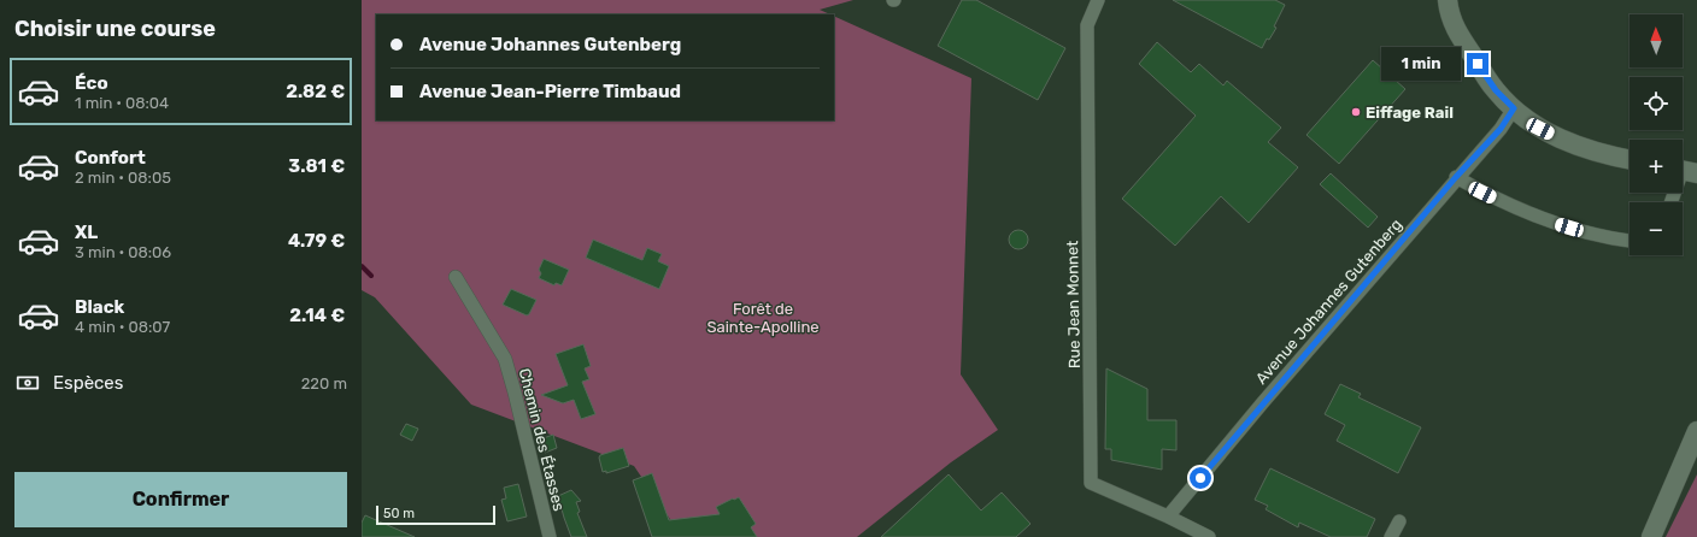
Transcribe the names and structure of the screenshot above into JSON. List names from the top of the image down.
{
  "streets": {
    "street": ["Avenue Johannes Gutenberg", "Rue Jean Monnet", "Chemin des Étasses"]
  },
  "crossings": [
    ["Avenue Johannes Gutenberg", "Rue Jean Monnet"]
  ],
  "parks": ["Forêt de Sainte-Apolline"],
  "places": ["Eiffage Rail"],
  "scale_bar": "50 m",
  "north": "top",
  "page": {
    "heading": "Choisir une course",
    "map_buttons": ["+", "−"],
    "banner": ["Avenue Johannes Gutenberg", "Avenue Jean-Pierre Timbaud"],
    "bubble": "1 min",
    "list": [
      {
        "name": "Éco",
        "note": "1 min · 08:04",
        "value": "2.82 €"
      },
      {
        "name": "Confort",
        "note": "2 min · 08:05",
        "value": "3.81 €"
      },
      {
        "name": "XL",
        "note": "3 min · 08:06",
        "value": "4.79 €"
      },
      {
        "name": "Black",
        "note": "4 min · 08:07",
        "value": "2.14 €"
      }
    ],
    "pay": ["Espèces", "220 m"],
    "buttons": "Confirmer",
    "scale": "50 m"
  }
}
